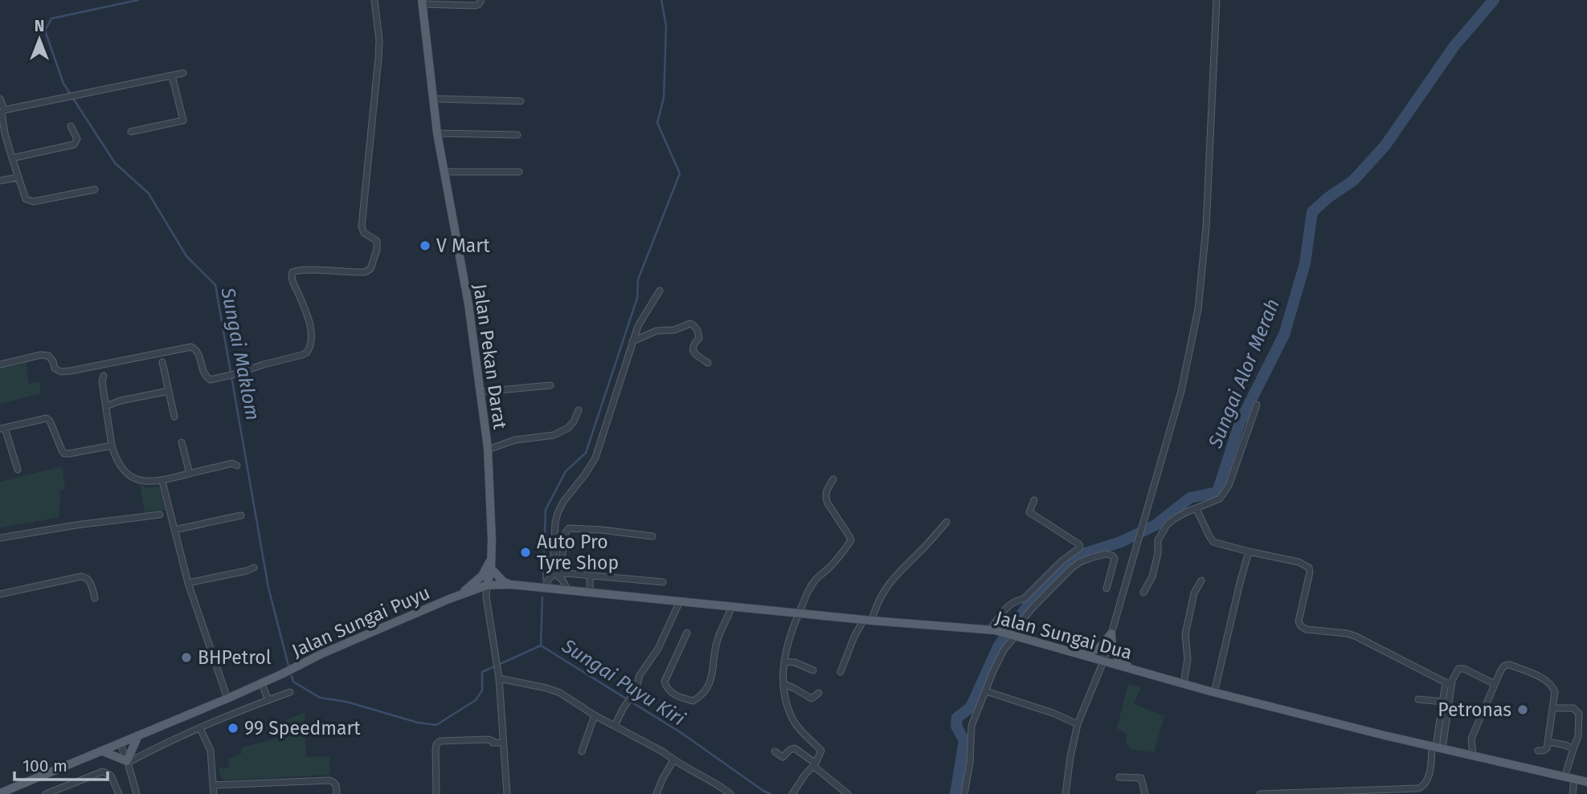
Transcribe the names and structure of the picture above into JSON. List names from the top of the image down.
{
  "streets": {
    "main road": ["Jalan Pekan Darat", "Jalan Sungai Puyu", "Jalan Sungai Dua"]
  },
  "crossings": [
    ["Jalan Pekan Darat", "Jalan Sungai Puyu"],
    ["Jalan Pekan Darat", "Jalan Sungai Dua"],
    ["Jalan Sungai Puyu", "Jalan Sungai Dua"]
  ],
  "water": ["Sungai Maklom", "Sungai Alor Merah", "Sungai Puyu Kiri"],
  "places": [
    "V Mart",
    "Auto Pro Tyre Shop",
    "BHPetrol",
    "Petronas",
    "99 Speedmart"
  ],
  "scale_bar": "100 m",
  "north": "top"
}
